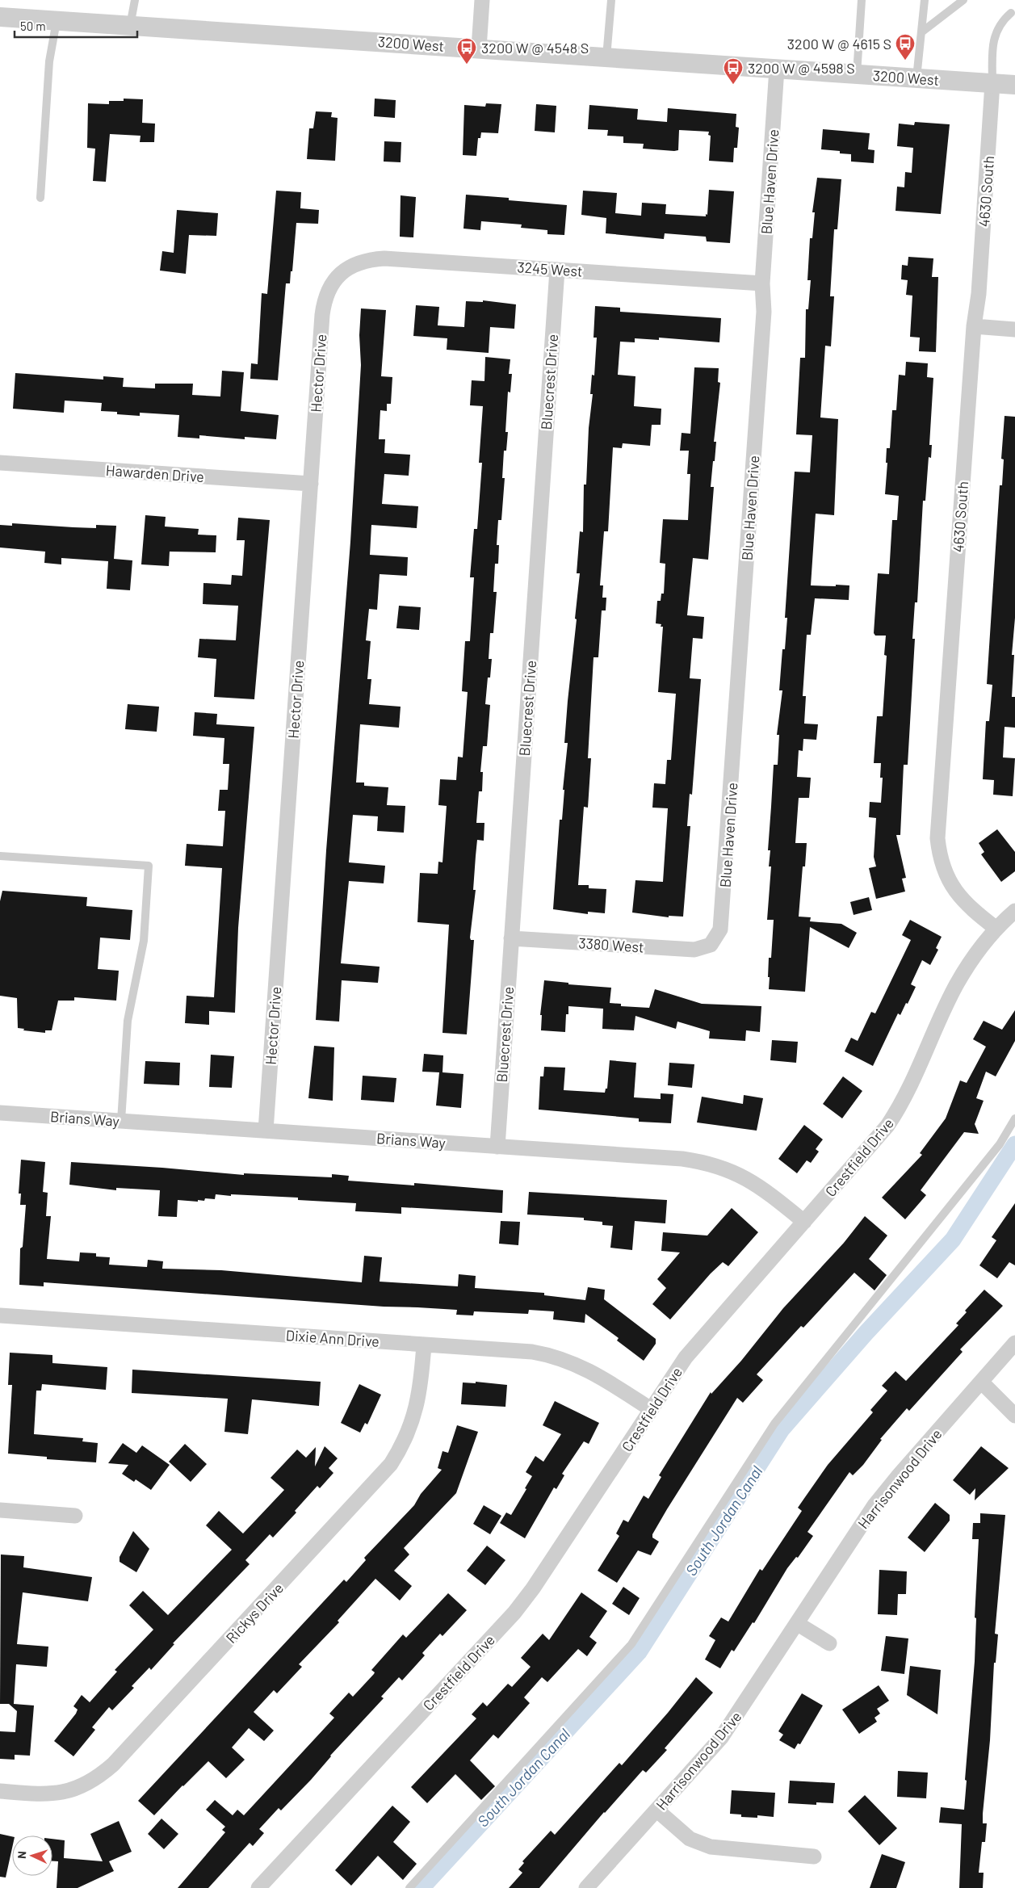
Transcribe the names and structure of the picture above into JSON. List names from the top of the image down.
{
  "streets": {
    "street": [
      "3200 West",
      "Blue Haven Drive",
      "4630 South",
      "3245 West",
      "Hector Drive",
      "Bluecrest Drive",
      "Hawarden Drive",
      "3380 West",
      "Brians Way",
      "Crestfield Drive",
      "Dixie Ann Drive",
      "Harrisonwood Drive",
      "Rickys Drive"
    ]
  },
  "crossings": [
    ["3200 West", "Blue Haven Drive"],
    ["3200 West", "4630 South"],
    ["Blue Haven Drive", "3245 West"],
    ["Blue Haven Drive", "3380 West"],
    ["4630 South", "Crestfield Drive"],
    ["3245 West", "Hector Drive"],
    ["3245 West", "Bluecrest Drive"],
    ["Hector Drive", "Hawarden Drive"],
    ["Hector Drive", "Brians Way"],
    ["Bluecrest Drive", "3380 West"],
    ["Bluecrest Drive", "Brians Way"],
    ["Brians Way", "Crestfield Drive"],
    ["Crestfield Drive", "Dixie Ann Drive"],
    ["Dixie Ann Drive", "Rickys Drive"]
  ],
  "water": ["South Jordan Canal"],
  "places": {
    "bus stop": ["3200 W @ 4615 S", "3200 W @ 4548 S", "3200 W @ 4598 S"]
  },
  "scale_bar": "50 m",
  "north": "left"
}
